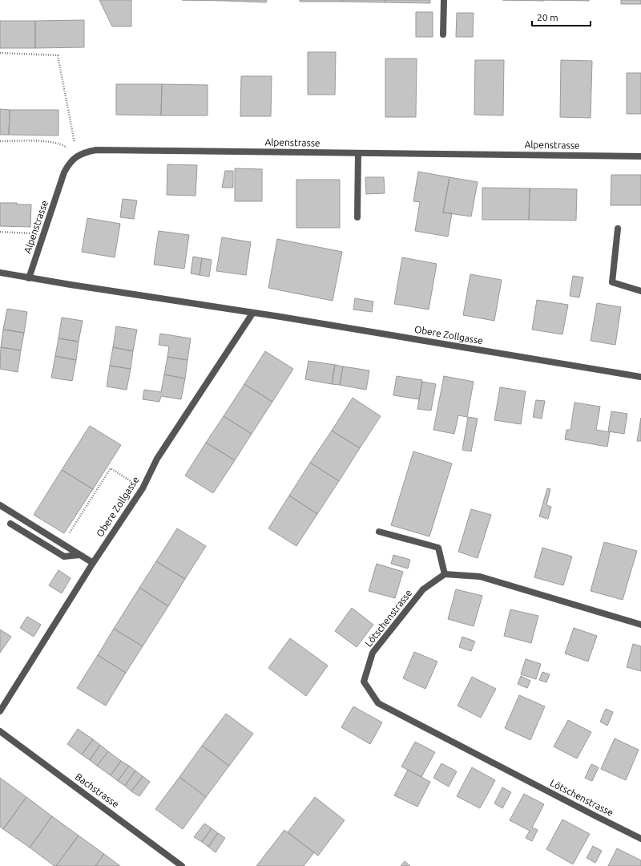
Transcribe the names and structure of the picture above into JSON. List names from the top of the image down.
{
  "streets": {
    "street": [
      "Alpenstrasse",
      "Obere Zollgasse",
      "Lötschenstrasse",
      "Bachstrasse"
    ]
  },
  "crossings": [
    ["Alpenstrasse", "Obere Zollgasse"]
  ],
  "scale_bar": "20 m"
}
